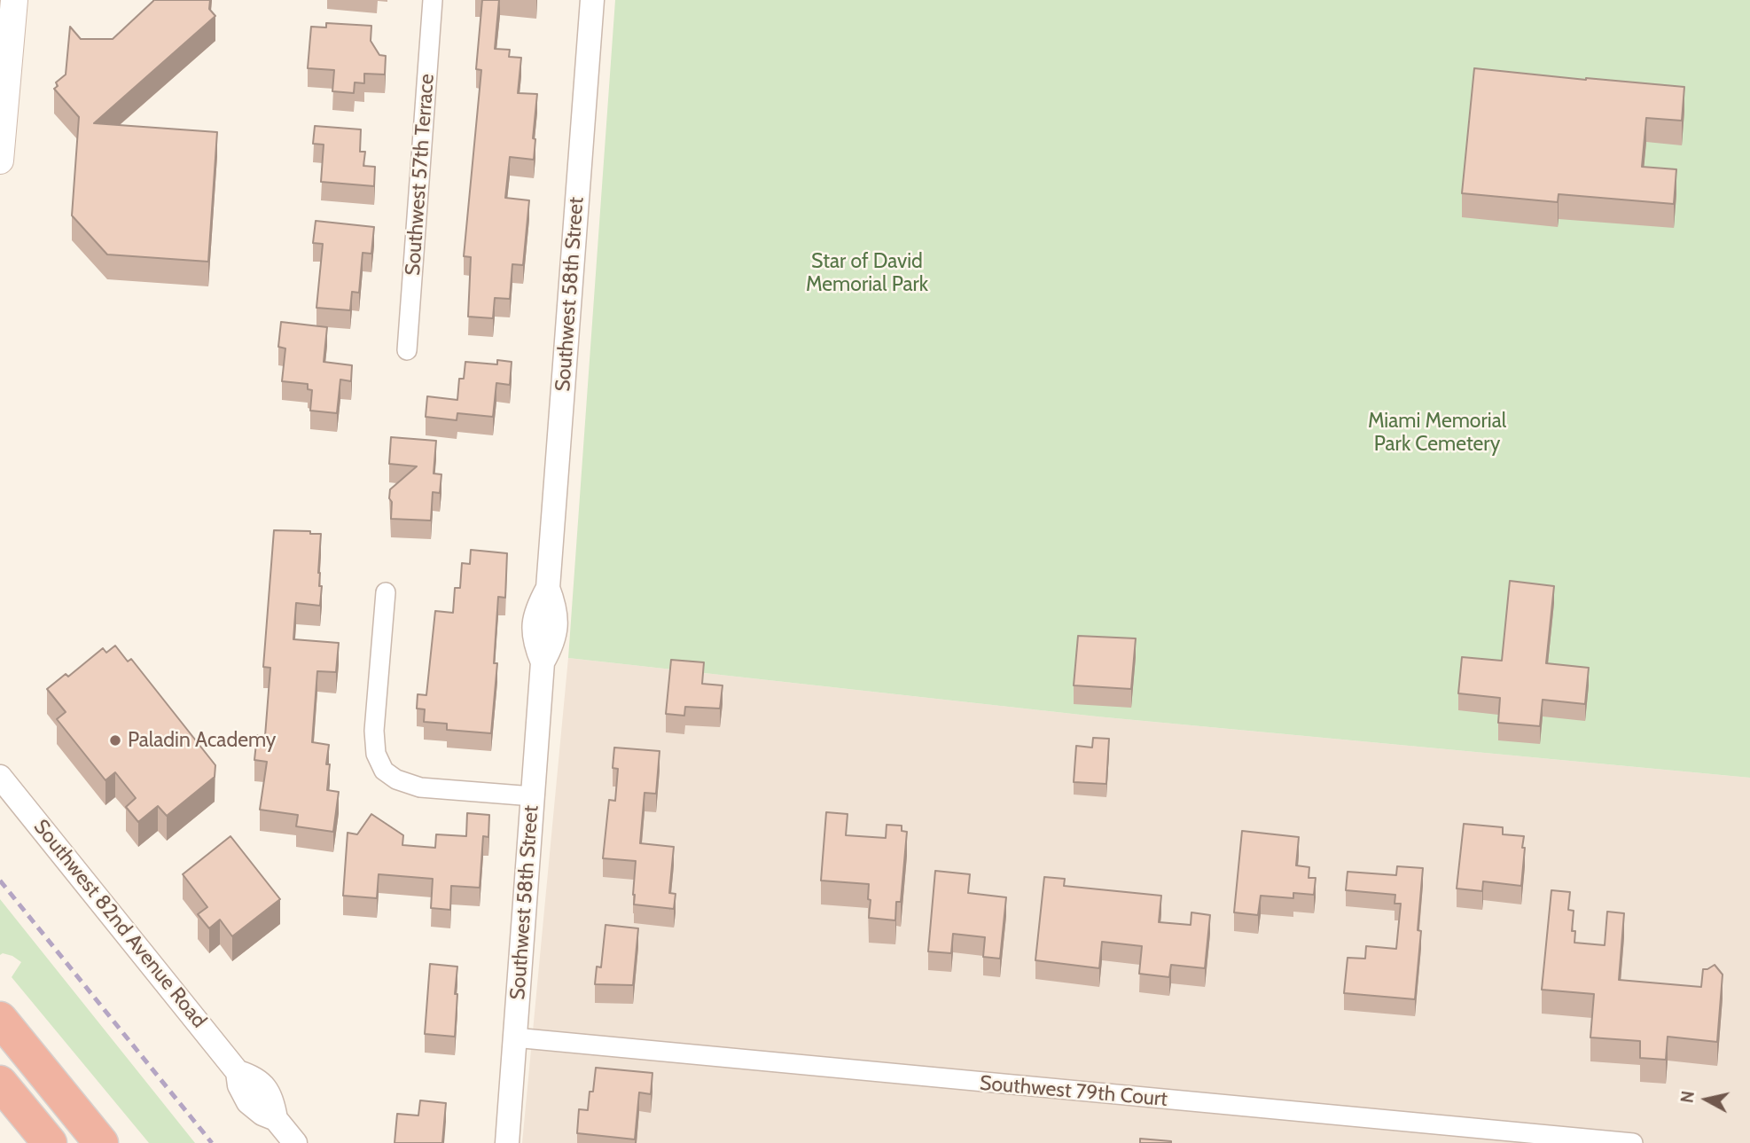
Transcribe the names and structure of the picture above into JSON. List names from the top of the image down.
{
  "streets": {
    "street": [
      "Southwest 57th Terrace",
      "Southwest 58th Street",
      "Southwest 82nd Avenue Road",
      "Southwest 79th Court"
    ]
  },
  "crossings": [
    ["Southwest 58th Street", "Southwest 79th Court"]
  ],
  "parks": ["Star of David Memorial Park", "Miami Memorial Park Cemetery"],
  "places": ["Paladin Academy"],
  "north": "left"
}
